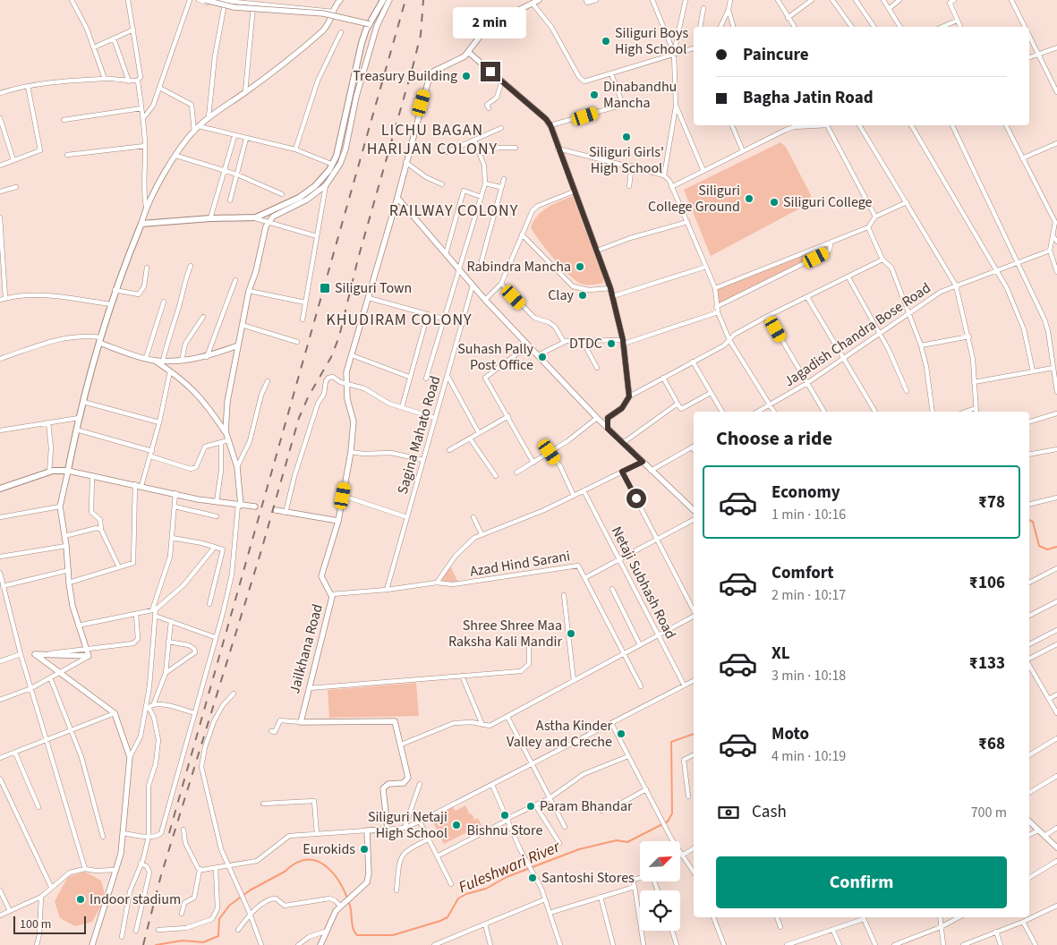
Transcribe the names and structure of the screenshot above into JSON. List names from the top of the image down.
{
  "streets": {
    "street": [
      "Jagadish Chandra Bose Road",
      "Sagina Mahato Road",
      "Azad Hind Sarani",
      "Netaji Subhash Road",
      "Jailkhana Road"
    ]
  },
  "districts": ["LICHU BAGAN HARIJAN COLONY", "RAILWAY COLONY", "KHUDIRAM COLONY"],
  "water": ["Fuleshwari River"],
  "places": {
    "other": [
      "Siliguri Boys High School",
      "Treasury Building",
      "Dinabandhu Mancha",
      "Siliguri Girls' High School",
      "Siliguri College Ground",
      "Siliguri College",
      "Rabindra Mancha",
      "Clay",
      "DTDC",
      "Suhash Pally Post Office",
      "Shree Shree Maa Raksha Kali Mandir",
      "Astha Kinder Valley and Creche",
      "Param Bhandar",
      "Bishnu Store",
      "Siliguri Netaji High School",
      "Eurokids",
      "Santoshi Stores",
      "Indoor stadium"
    ],
    "transit": ["Siliguri Town"]
  },
  "scale_bar": "100 m",
  "north": "top right",
  "page": {
    "bubble": "2 min",
    "banner": ["Paincure", "Bagha Jatin Road"],
    "heading": "Choose a ride",
    "list": [
      {
        "name": "Economy",
        "note": "1 min · 10:16",
        "value": "₹78"
      },
      {
        "name": "Comfort",
        "note": "2 min · 10:17",
        "value": "₹106"
      },
      {
        "name": "XL",
        "note": "3 min · 10:18",
        "value": "₹133"
      },
      {
        "name": "Moto",
        "note": "4 min · 10:19",
        "value": "₹68"
      }
    ],
    "pay": ["Cash", "700 m"],
    "buttons": "Confirm",
    "scale": "100 m"
  }
}
